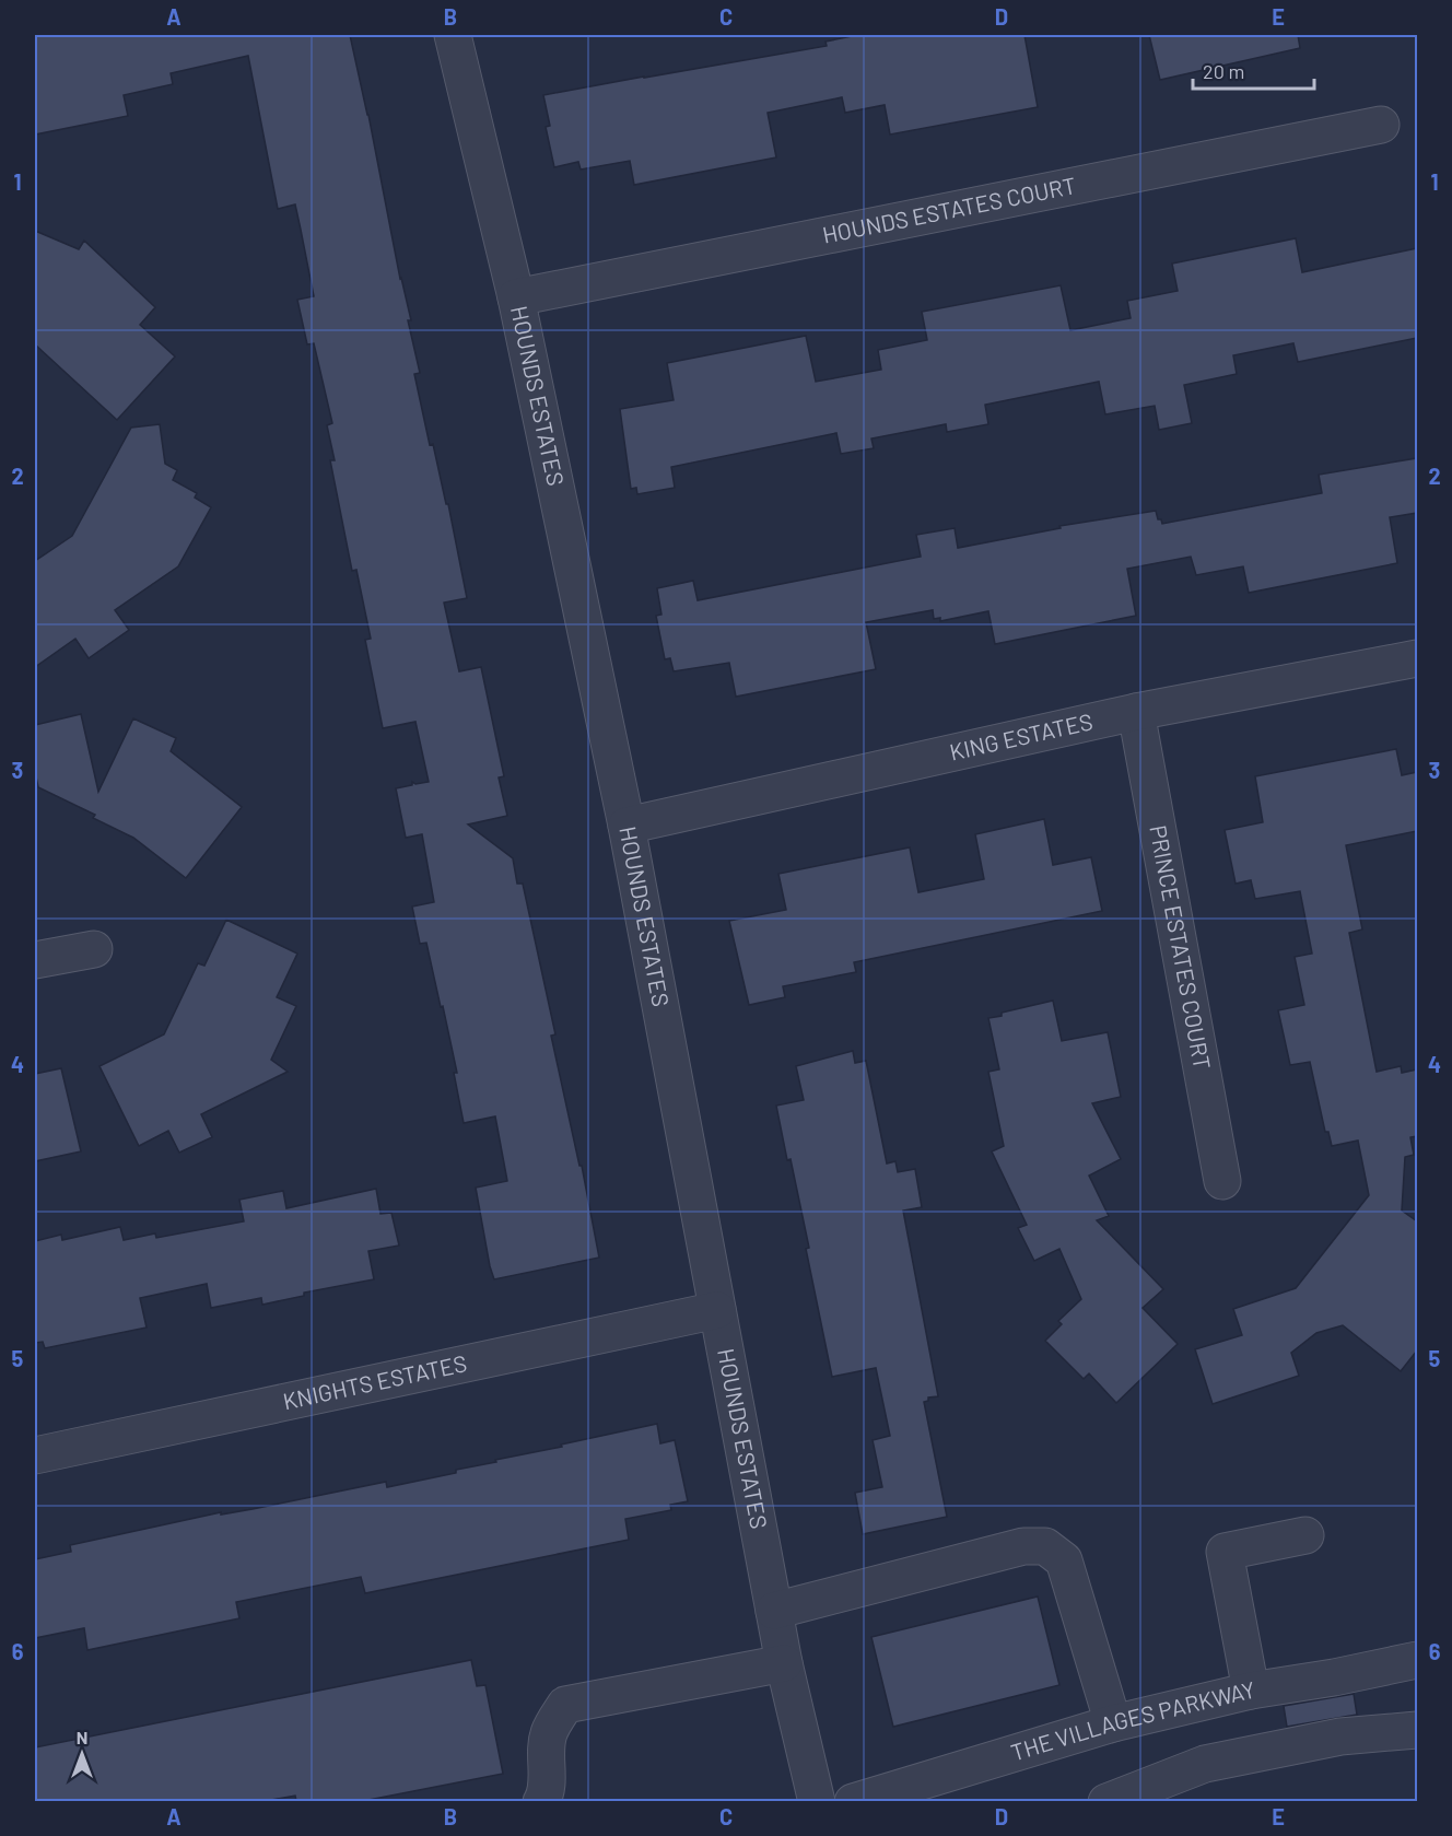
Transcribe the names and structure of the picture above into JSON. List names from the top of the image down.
{
  "streets": {
    "street": [
      "HOUNDS ESTATES COURT",
      "HOUNDS ESTATES",
      "KING ESTATES",
      "PRINCE ESTATES COURT",
      "KNIGHTS ESTATES",
      "THE VILLAGES PARKWAY"
    ]
  },
  "crossings": [
    ["HOUNDS ESTATES COURT", "HOUNDS ESTATES"],
    ["HOUNDS ESTATES", "KING ESTATES"],
    ["HOUNDS ESTATES", "KNIGHTS ESTATES"],
    ["KING ESTATES", "PRINCE ESTATES COURT"]
  ],
  "scale_bar": "20 m",
  "north": "top",
  "grid": {
    "columns": [
      "A",
      "B",
      "C",
      "D",
      "E"
    ],
    "rows": [
      "1",
      "2",
      "3",
      "4",
      "5",
      "6"
    ]
  }
}
